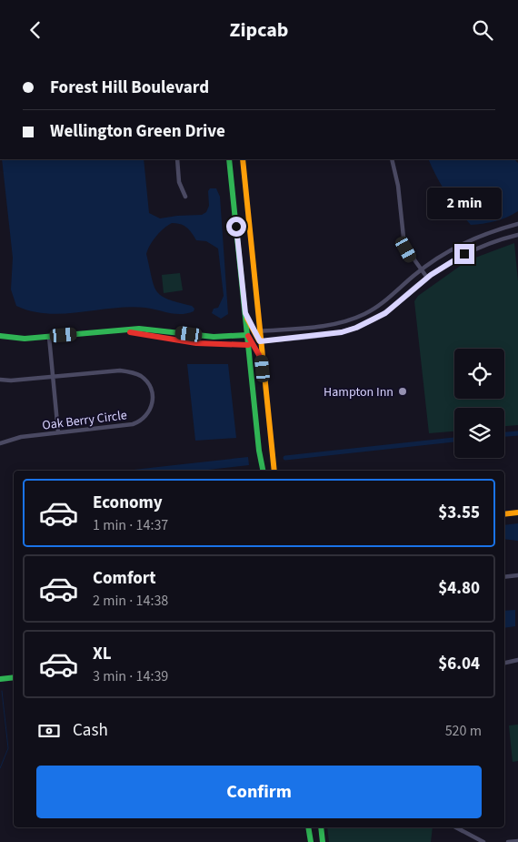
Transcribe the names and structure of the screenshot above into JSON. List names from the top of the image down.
{
  "streets": {
    "street": ["Oak Berry Circle"]
  },
  "places": ["Hampton Inn"],
  "page": {
    "header": "Zipcab",
    "banner": ["Forest Hill Boulevard", "Wellington Green Drive"],
    "bubble": "2 min",
    "list": [
      {
        "name": "Economy",
        "note": "1 min · 14:37",
        "value": "$3.55"
      },
      {
        "name": "Comfort",
        "note": "2 min · 14:38",
        "value": "$4.80"
      },
      {
        "name": "XL",
        "note": "3 min · 14:39",
        "value": "$6.04"
      }
    ],
    "pay": ["Cash", "520 m"],
    "buttons": "Confirm"
  }
}
